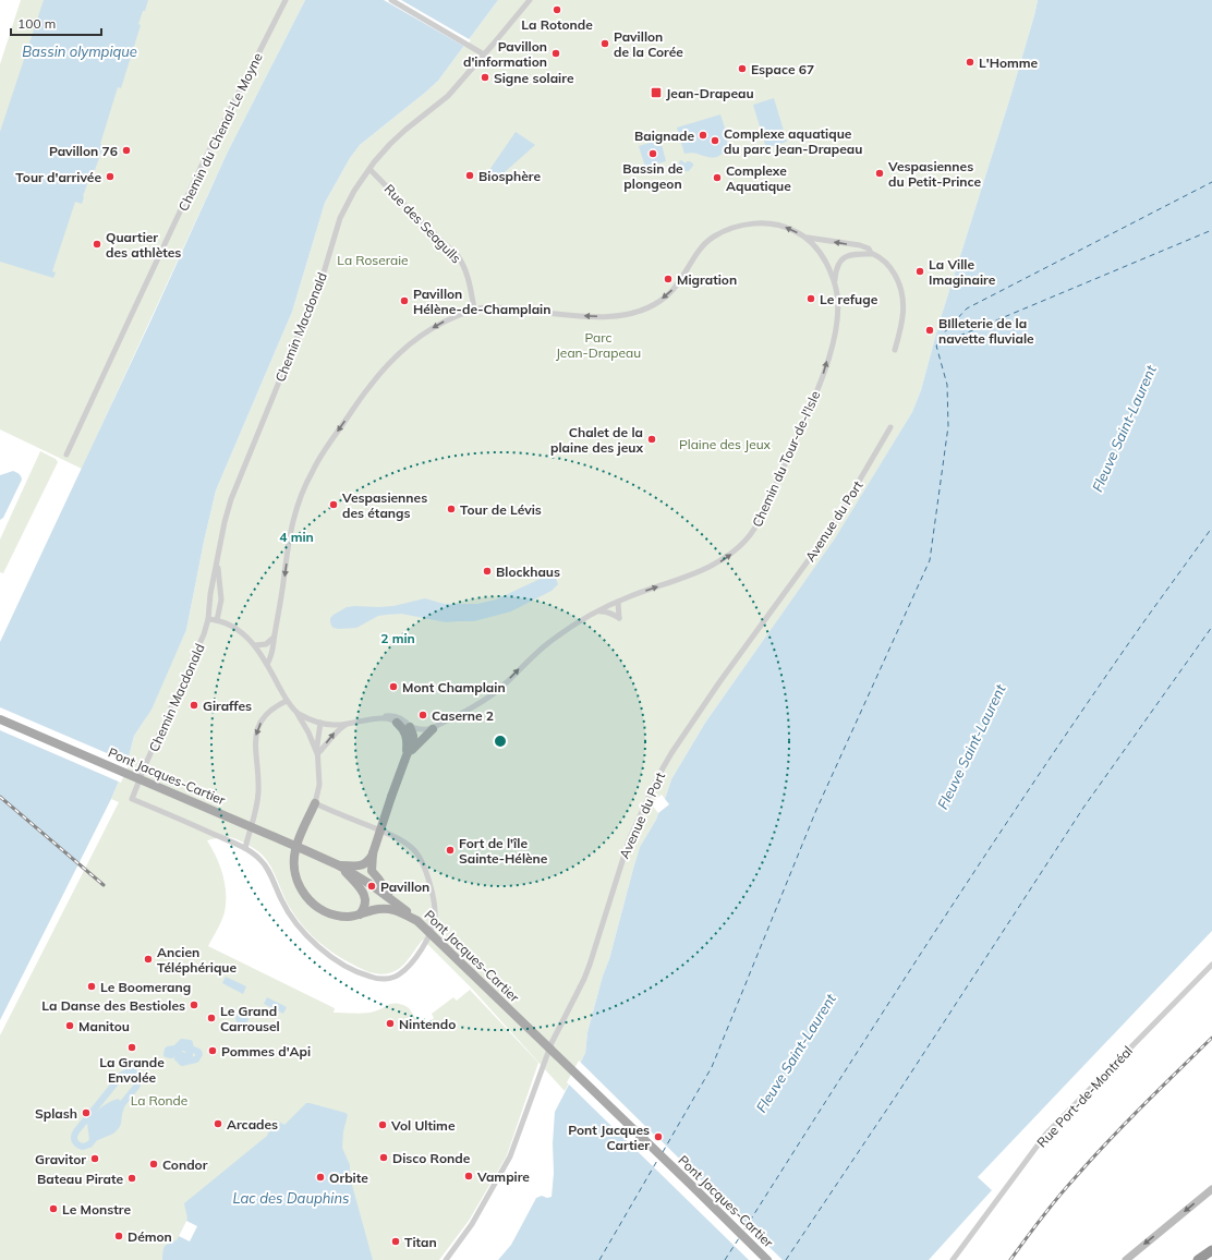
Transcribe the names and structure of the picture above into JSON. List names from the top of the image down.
{
  "streets": {
    "main road": ["Pont Jacques-Cartier"],
    "street": [
      "Chemin du Chenal-Le Moyne",
      "Rue des Seagulls",
      "Chemin Macdonald",
      "Chemin du Tour-de-l'Isle",
      "Avenue du Port",
      "Rue Port-de-Montréal"
    ]
  },
  "crossings": [
    ["Rue des Seagulls", "Chemin Macdonald"],
    ["Rue des Seagulls", "Chemin du Tour-de-l'Isle"]
  ],
  "water": ["Bassin olympique", "Fleuve Saint-Laurent", "Lac des Dauphins"],
  "parks": [
    "La Roseraie",
    "Parc Jean-Drapeau",
    "Plaine des Jeux",
    "La Ronde"
  ],
  "places": {
    "other": [
      "La Rotonde",
      "Pavillon de la Corée",
      "Pavillon d'information",
      "L'Homme",
      "Espace 67",
      "Signe solaire",
      "Baignade",
      "Complexe aquatique du parc Jean-Drapeau",
      "Pavillon 76",
      "Bassin de plongeon",
      "Vespasiennes du Petit-Prince",
      "Biosphère",
      "Tour d'arrivée",
      "Complexe Aquatique",
      "Quartier des athlètes",
      "La Ville Imaginaire",
      "Migration",
      "Le refuge",
      "Pavillon Hélène-de-Champlain",
      "BIlleterie de la navette fluviale",
      "Chalet de la plaine des jeux",
      "Vespasiennes des étangs",
      "Tour de Lévis",
      "Blockhaus",
      "Mont Champlain",
      "Giraffes",
      "Caserne 2",
      "Fort de l'île Sainte-Hélène",
      "Pavillon",
      "Ancien Téléphérique",
      "Le Boomerang",
      "La Danse des Bestioles",
      "Le Grand Carrousel",
      "Nintendo",
      "Manitou",
      "La Grande Envolée",
      "Pommes d'Api",
      "Splash",
      "Arcades",
      "Vol Ultime",
      "Pont Jacques Cartier",
      "Disco Ronde",
      "Gravitor",
      "Condor",
      "Vampire",
      "Orbite",
      "Bateau Pirate",
      "Le Monstre",
      "Démon",
      "Titan"
    ],
    "transit": ["Jean-Drapeau"]
  },
  "scale_bar": "100 m",
  "rings": ["4 min", "2 min"]
}
